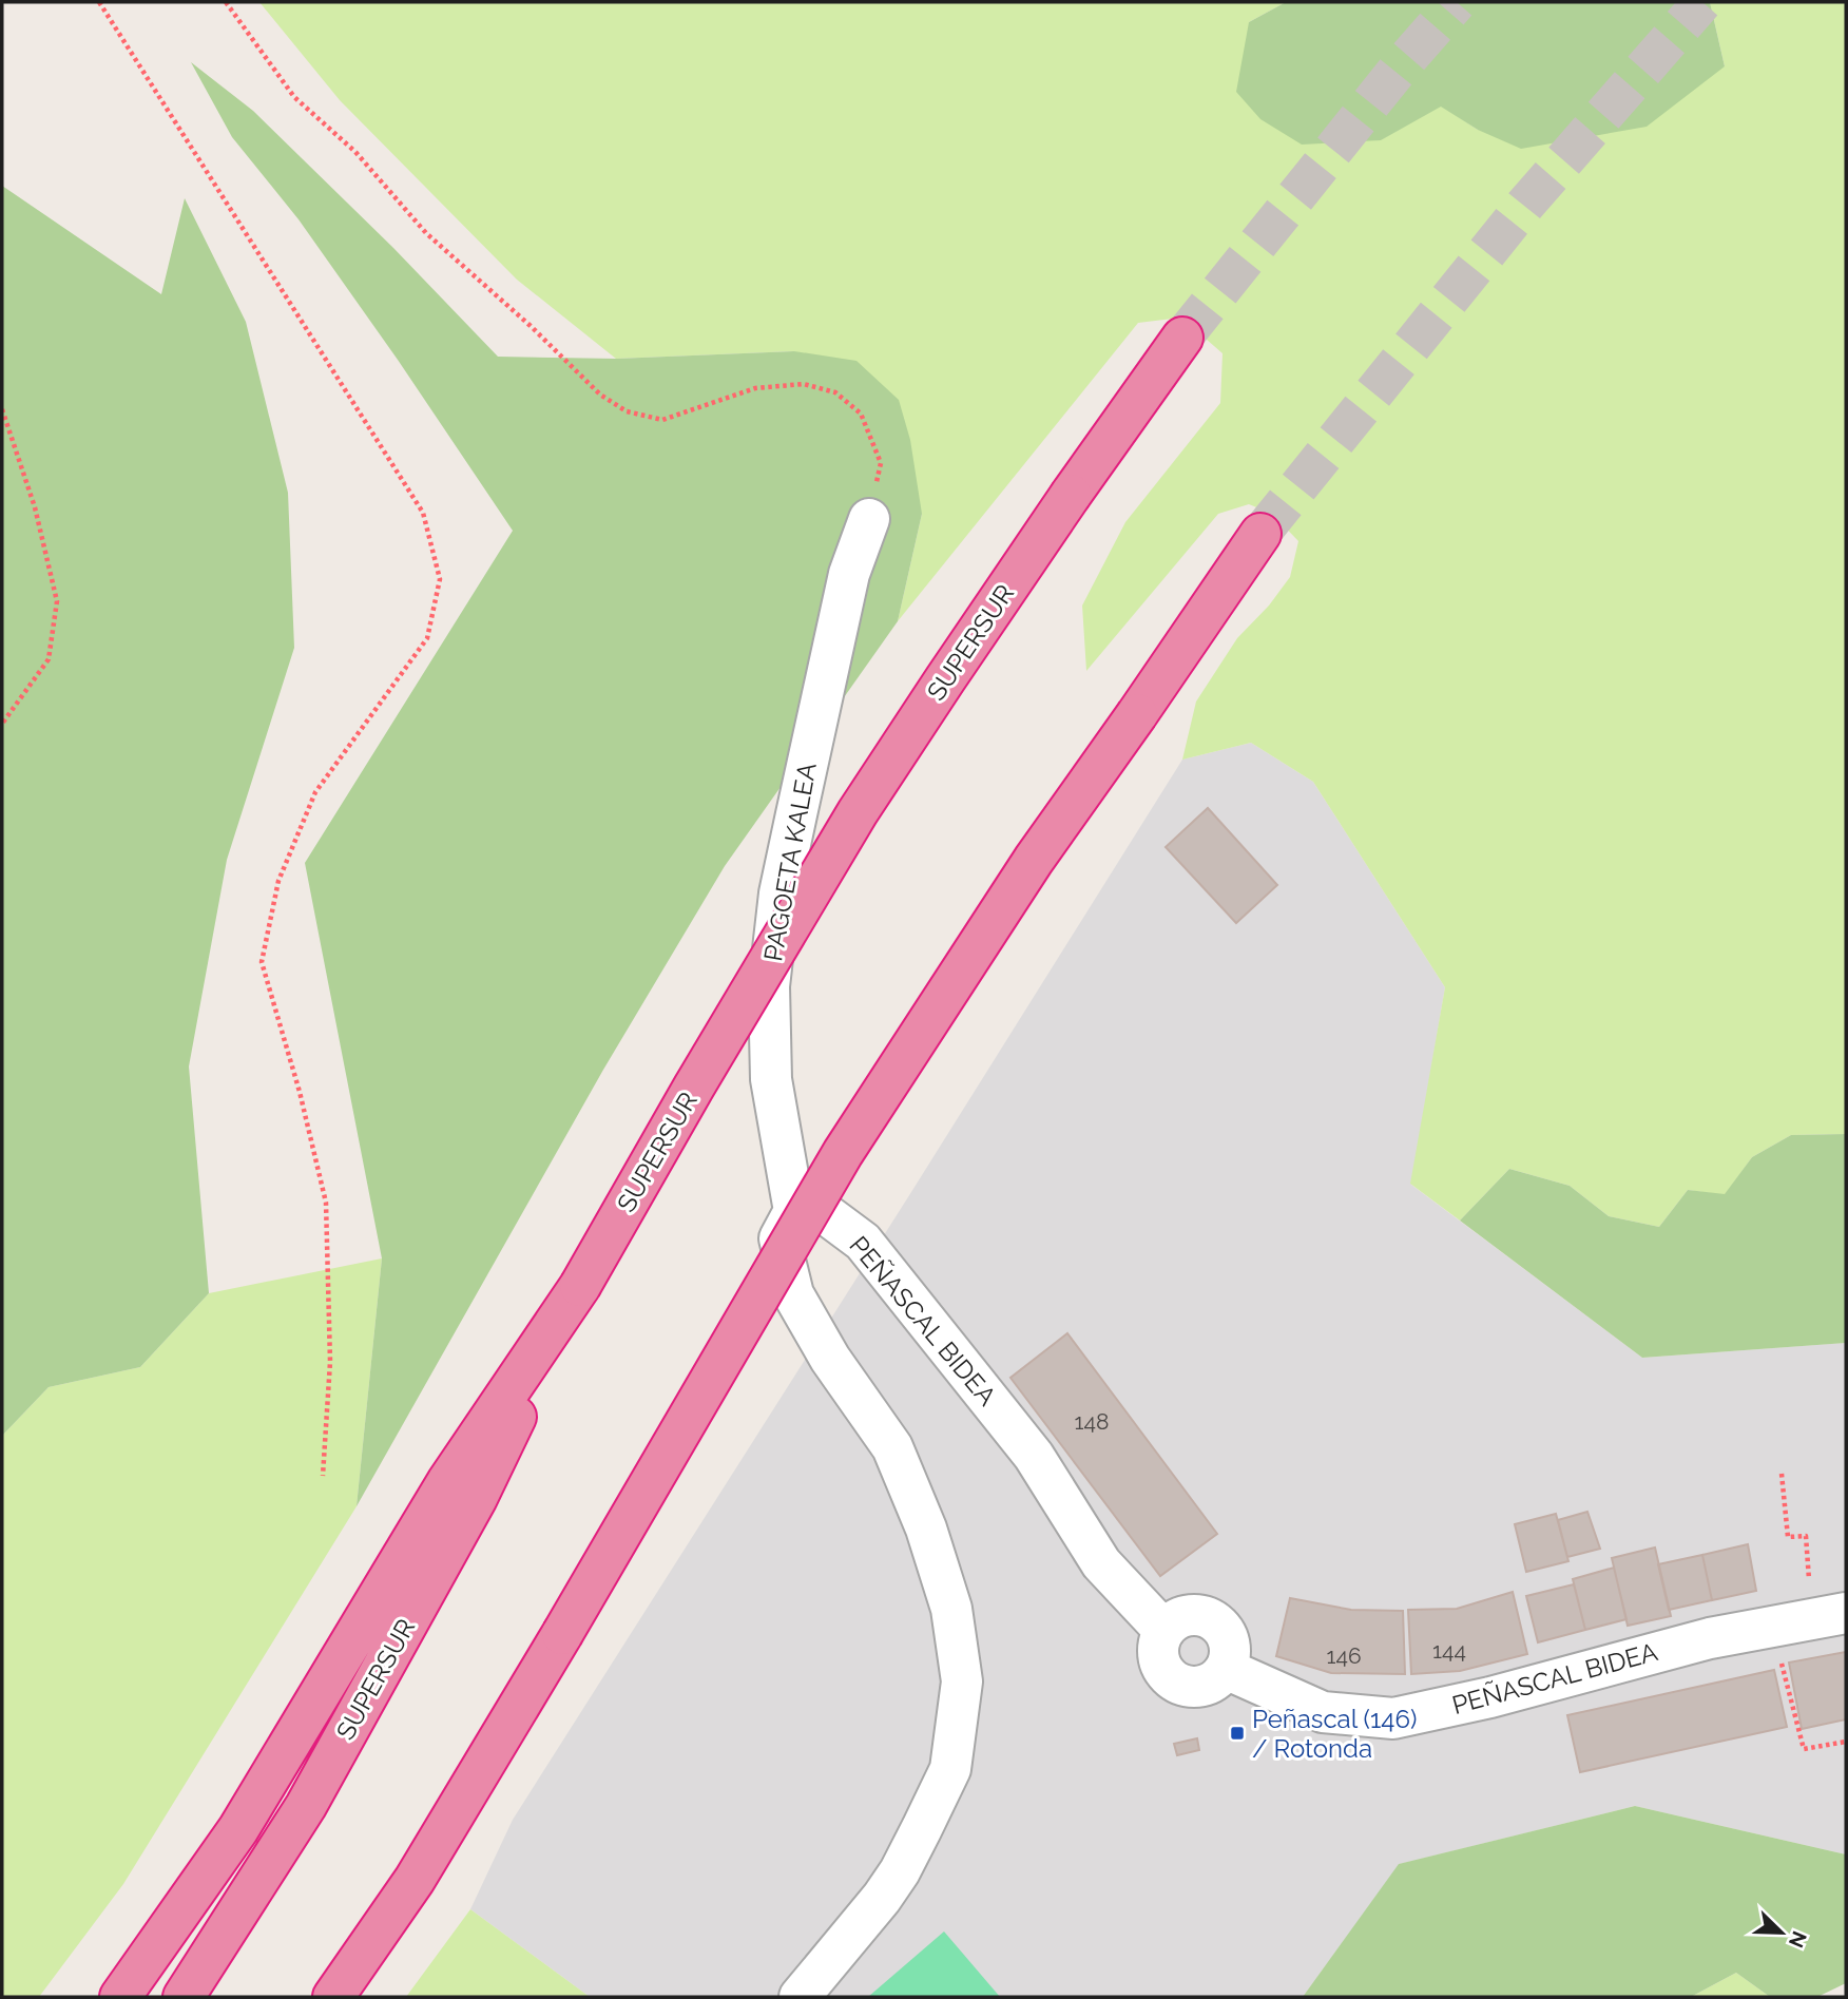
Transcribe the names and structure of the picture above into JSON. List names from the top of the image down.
{
  "streets": {
    "highway": ["SUPERSUR"],
    "street": ["PAGOETA KALEA", "PEÑASCAL BIDEA"]
  },
  "crossings": [
    ["PAGOETA KALEA", "PEÑASCAL BIDEA"]
  ],
  "places": {
    "transit": ["Peñascal (146) / Rotonda"]
  },
  "house_numbers": ["148", "144", "146"],
  "north": "bottom right"
}
